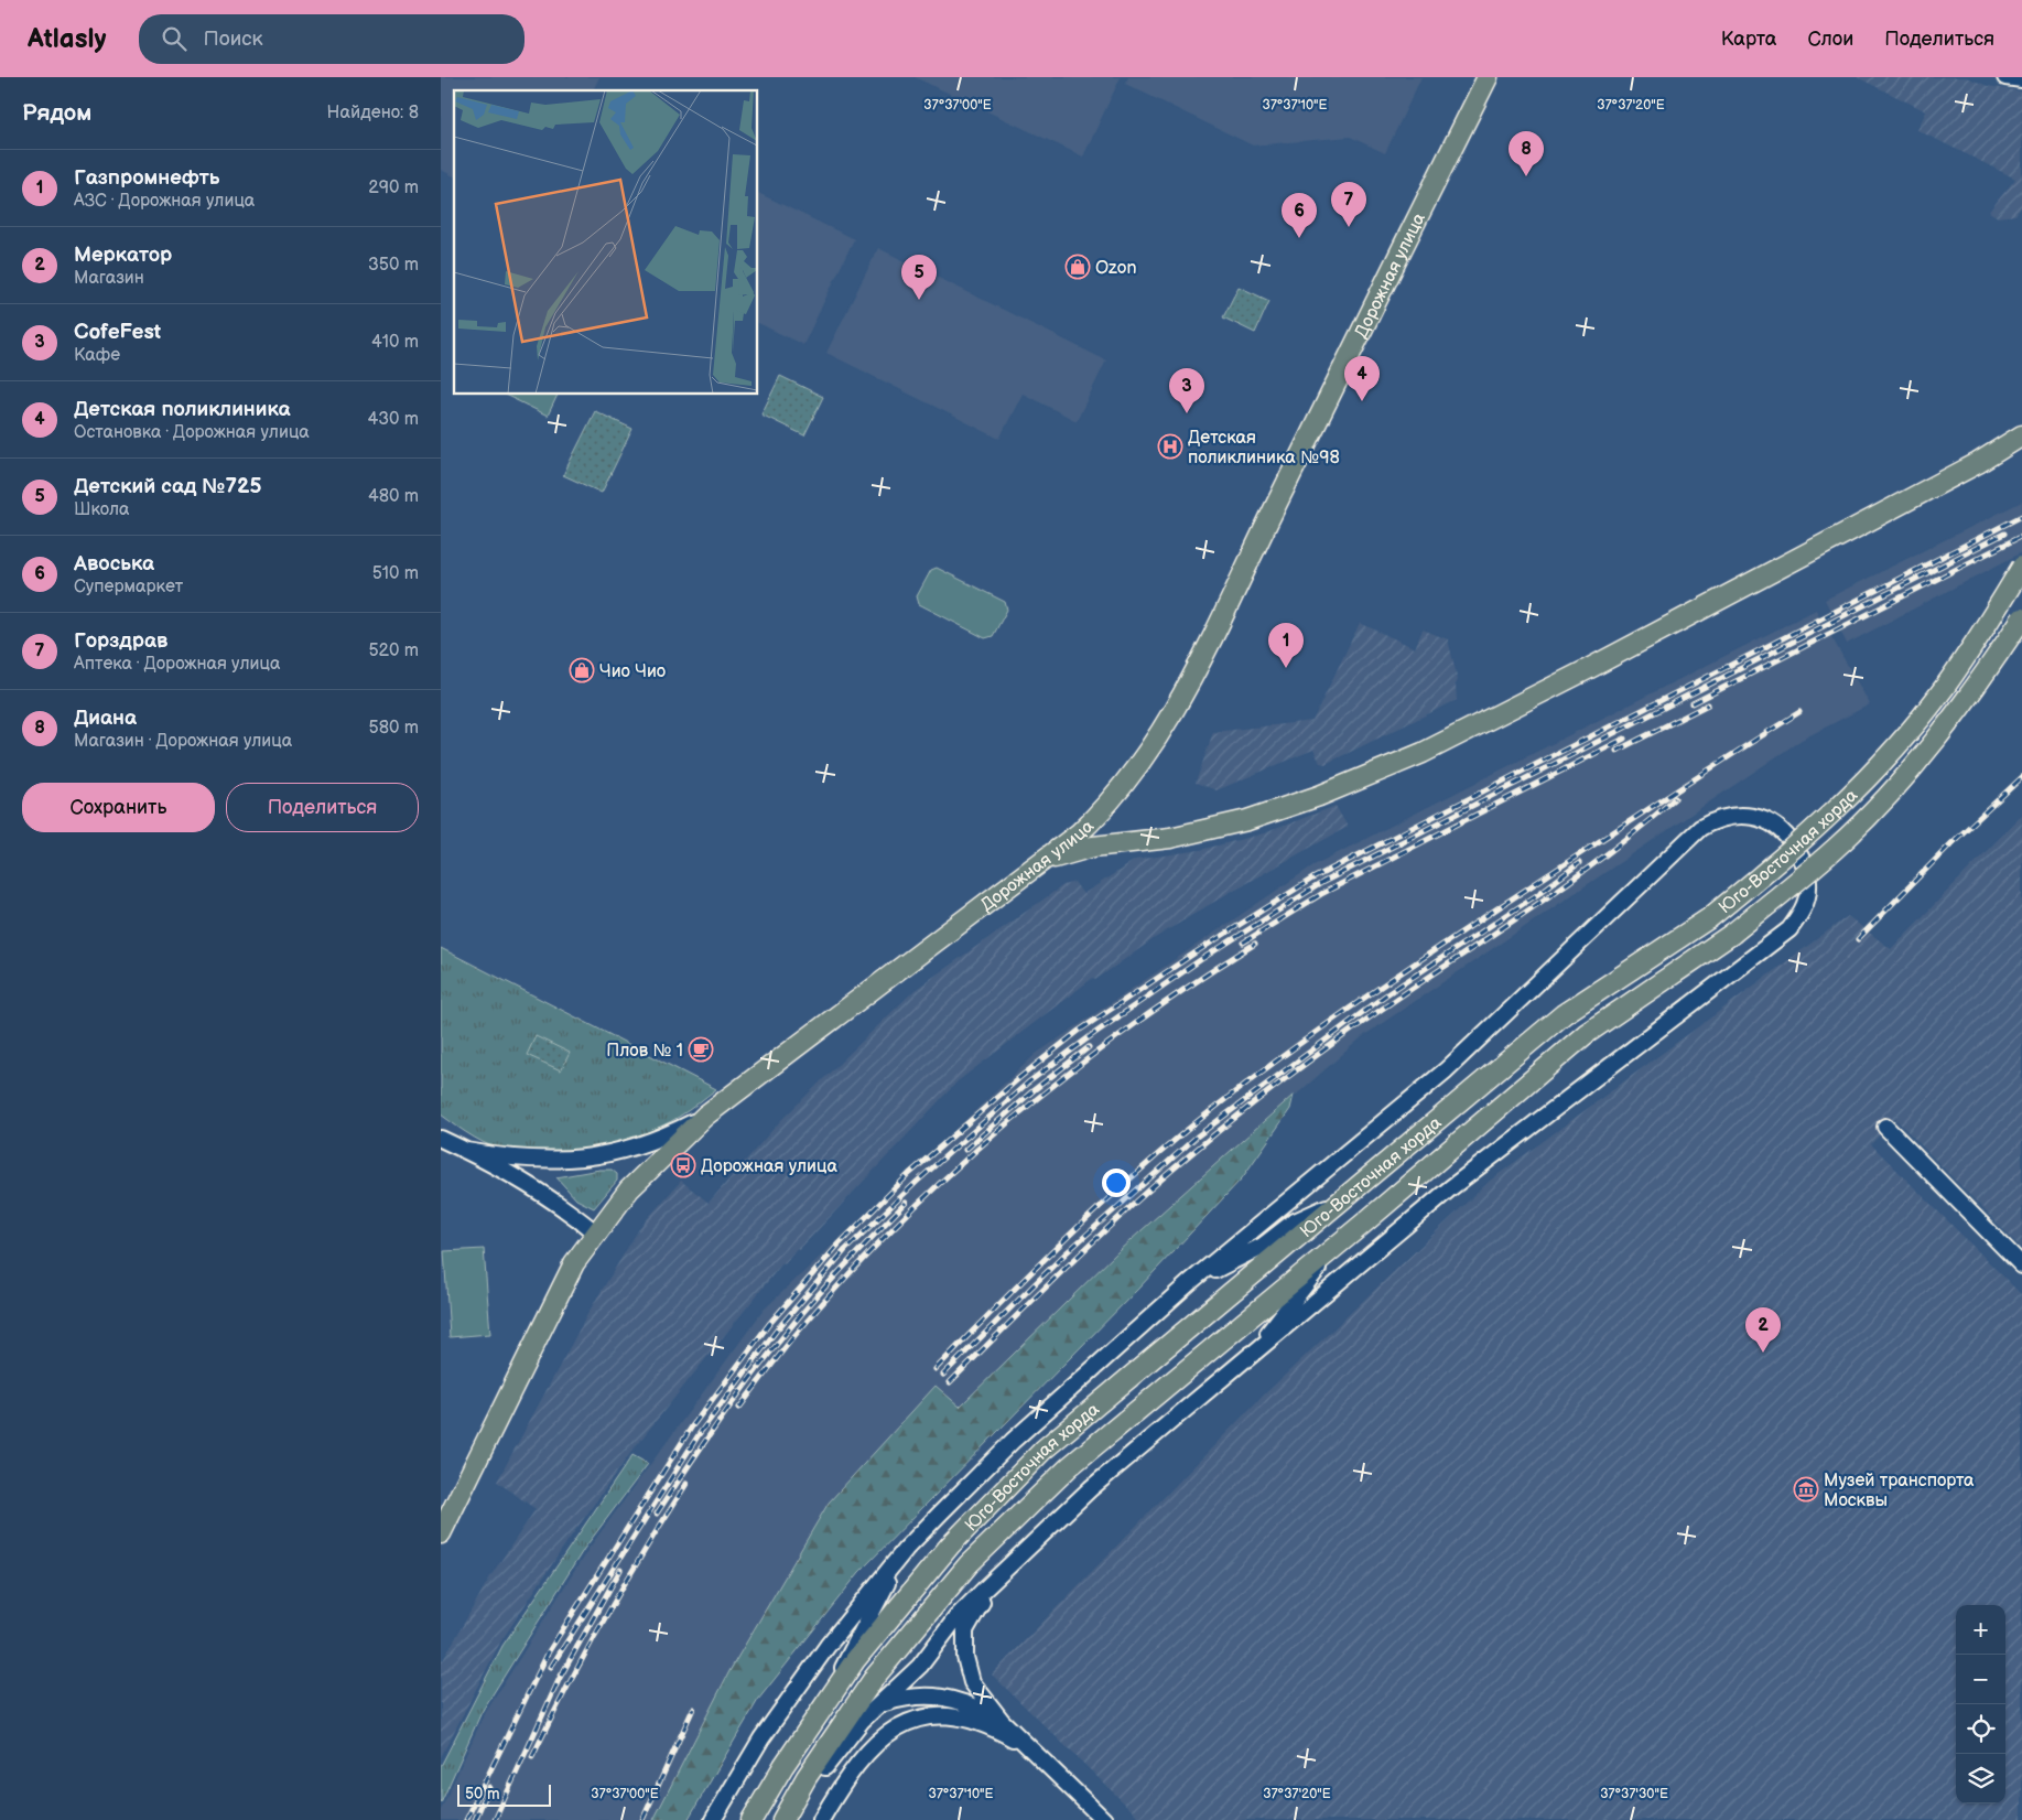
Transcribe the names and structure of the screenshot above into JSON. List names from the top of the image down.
{
  "streets": {
    "main road": ["Дорожная улица", "Юго-Восточная хорда"]
  },
  "places": {
    "shop": ["Ozon", "Чио Чио"],
    "hospital": ["Детская поликлиника №98"],
    "cafe": ["Плов № 1"],
    "bus stop": ["Дорожная улица"],
    "museum": ["Музей транспорта Москвы"]
  },
  "scale_bar": "50 m",
  "page": {
    "header": "Atlasly",
    "search": "Поиск",
    "nav": ["Карта", "Слои", "Поделиться"],
    "heading": ["Рядом", "Найдено: 8"],
    "pins": [
      "8",
      "7",
      "6",
      "5",
      "4",
      "3",
      "1",
      "2"
    ],
    "list": [
      {
        "mark": "1",
        "name": "Газпромнефть",
        "note": "АЗС · Дорожная улица",
        "value": "290 m"
      },
      {
        "mark": "2",
        "name": "Меркатор",
        "note": "Магазин",
        "value": "350 m"
      },
      {
        "mark": "3",
        "name": "CofeFest",
        "note": "Кафе",
        "value": "410 m"
      },
      {
        "mark": "4",
        "name": "Детская поликлиника",
        "note": "Остановка · Дорожная улица",
        "value": "430 m"
      },
      {
        "mark": "5",
        "name": "Детский сад №725",
        "note": "Школа",
        "value": "480 m"
      },
      {
        "mark": "6",
        "name": "Авоська",
        "note": "Супермаркет",
        "value": "510 m"
      },
      {
        "mark": "7",
        "name": "Горздрав",
        "note": "Аптека · Дорожная улица",
        "value": "520 m"
      },
      {
        "mark": "8",
        "name": "Диана",
        "note": "Магазин · Дорожная улица",
        "value": "580 m"
      }
    ],
    "buttons": ["Сохранить", "Поделиться"],
    "map_buttons": ["+", "−"],
    "scale": "50 m"
  },
  "coordinates": [
    "37°37'00\"E",
    "37°37'10\"E",
    "37°37'20\"E",
    "37°37'30\"E"
  ]
}
